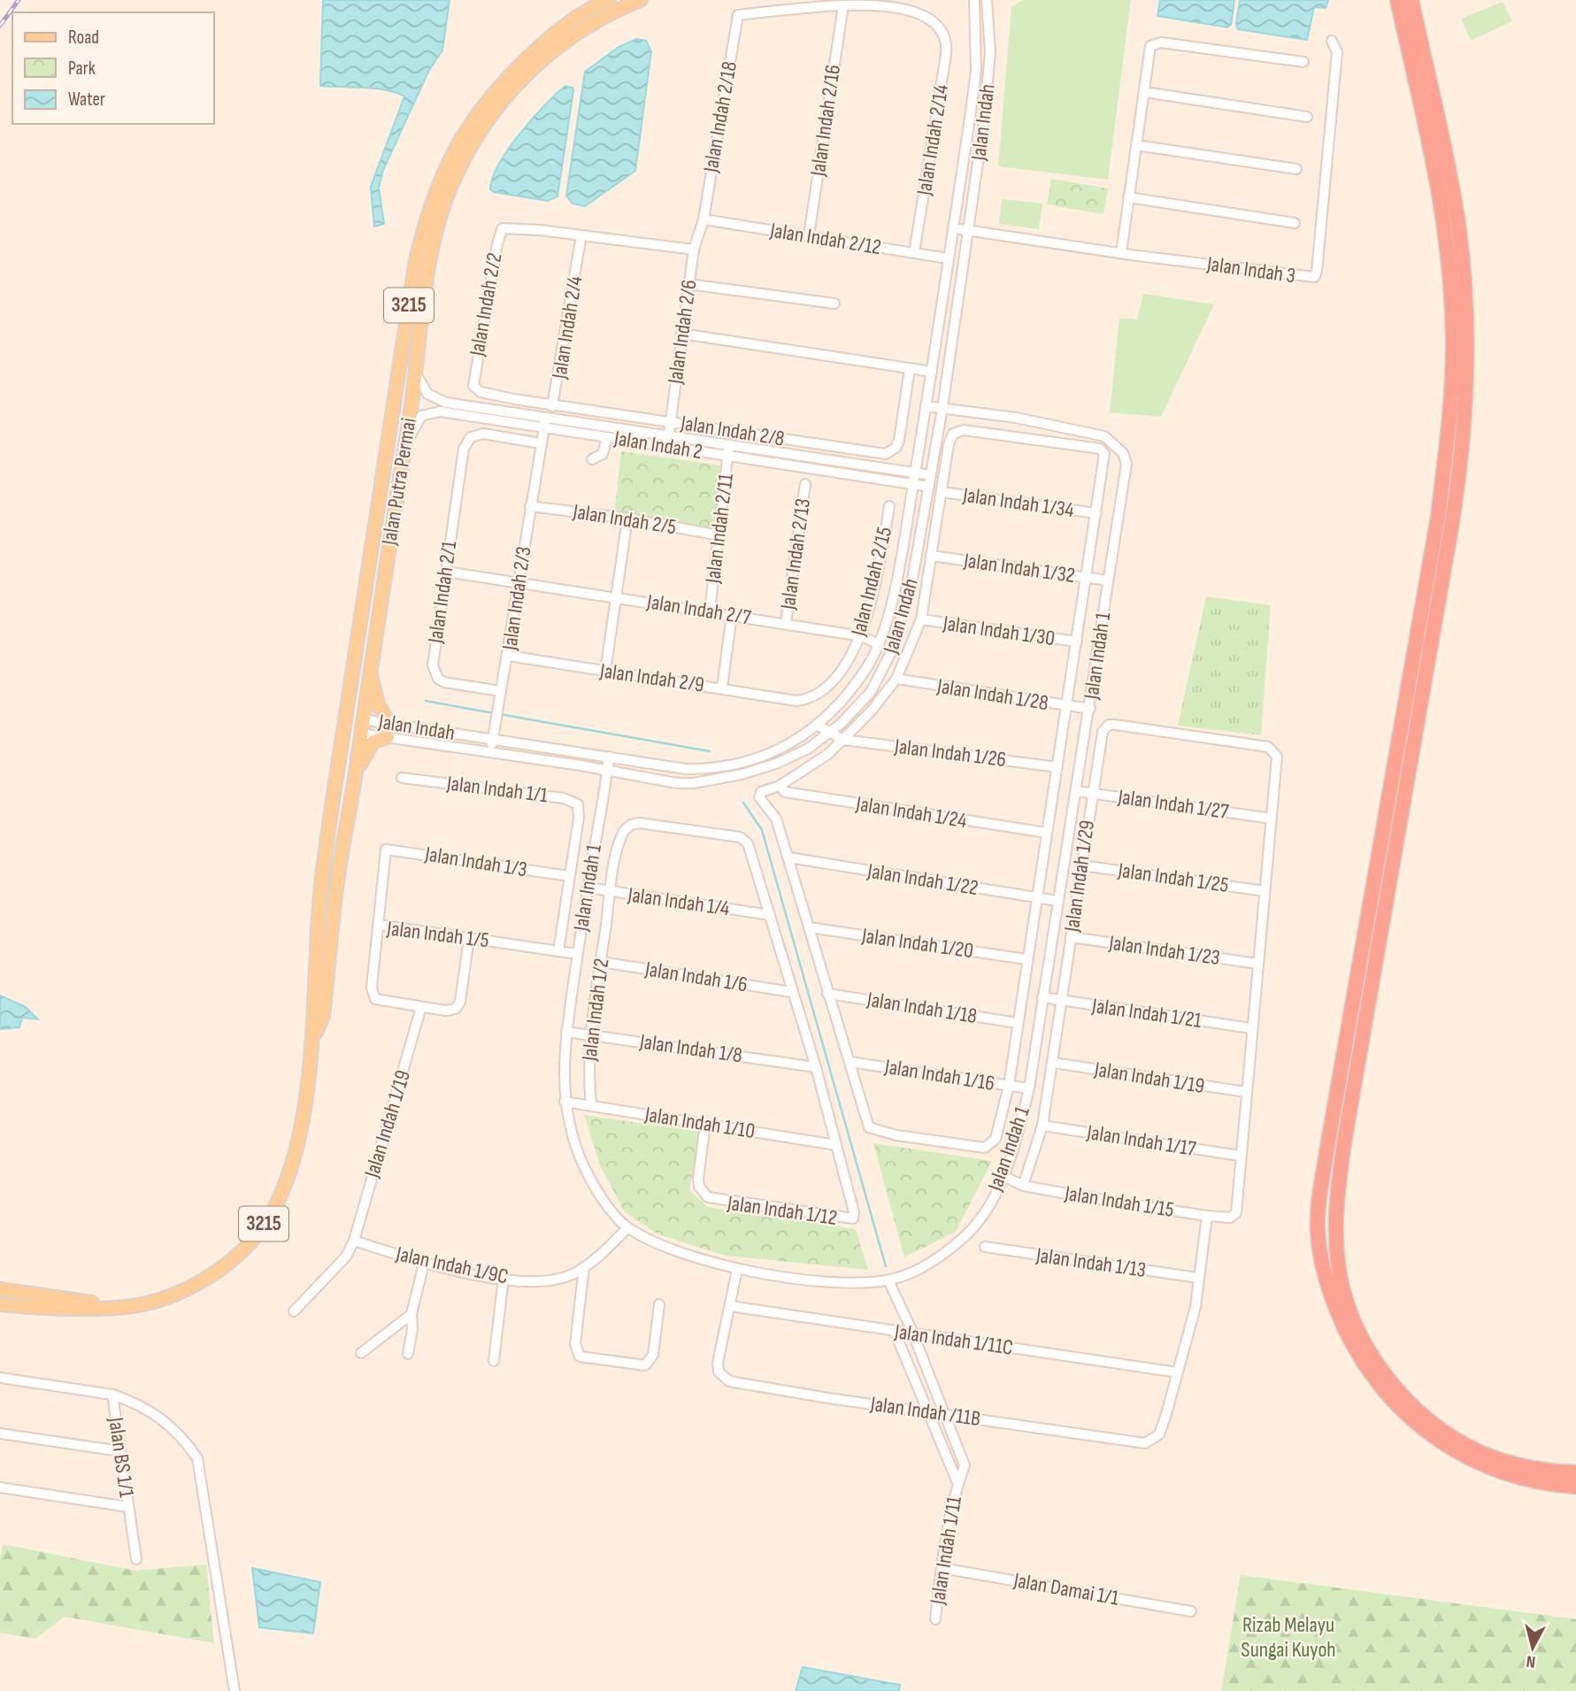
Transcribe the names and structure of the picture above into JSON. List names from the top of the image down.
{
  "streets": {
    "main road": ["3215", "Jalan Putra Permai"],
    "street": [
      "Jalan Indah 2/18",
      "Jalan Indah 2/16",
      "Jalan Indah",
      "Jalan Indah 2/14",
      "Jalan Indah 2/12",
      "Jalan Indah 3",
      "Jalan Indah 2/2",
      "Jalan Indah 2/4",
      "Jalan Indah 2/6",
      "Jalan Indah 2/8",
      "Jalan Indah 2",
      "Jalan Indah 1/34",
      "Jalan Indah 2/5",
      "Jalan Indah 2/11",
      "Jalan Indah 2/13",
      "Jalan Indah 1/32",
      "Jalan Indah 2/15",
      "Jalan Indah 2/1",
      "Jalan Indah 2/3",
      "Jalan Indah 2/7",
      "Jalan Indah 1/30",
      "Jalan Indah 1",
      "Jalan Indah 2/9",
      "Jalan Indah 1/28",
      "Jalan Indah 1/26",
      "Jalan Indah 1/1",
      "Jalan Indah 1/27",
      "Jalan Indah 1/24",
      "Jalan Indah 1/3",
      "Jalan Indah 1/29",
      "Jalan Indah 1/25",
      "Jalan Indah 1/22",
      "Jalan Indah 1/4",
      "Jalan Indah 1/5",
      "Jalan Indah 1/20",
      "Jalan Indah 1/23",
      "Jalan Indah 1/6",
      "Jalan Indah 1/18",
      "Jalan Indah 1/2",
      "Jalan Indah 1/21",
      "Jalan Indah 1/8",
      "Jalan Indah 1/16",
      "Jalan Indah 1/19",
      "Jalan Indah 1/10",
      "Jalan Indah 1/17",
      "Jalan Indah 1/15",
      "Jalan Indah 1/12",
      "Jalan Indah 1/13",
      "Jalan Indah 1/9C",
      "Jalan Indah 1/11C",
      "Jalan Indah /11B",
      "Jalan BS 1/1",
      "Jalan Indah 1/11",
      "Jalan Damai 1/1"
    ]
  },
  "crossings": [
    ["Jalan Indah 2/18", "Jalan Indah 2/16"],
    ["Jalan Indah 2/18", "Jalan Indah 2/14"],
    ["Jalan Indah 2/18", "Jalan Indah 2/12"],
    ["Jalan Indah 2/18", "Jalan Indah 2/6"],
    ["Jalan Indah 2/16", "Jalan Indah 2/14"],
    ["Jalan Indah 2/16", "Jalan Indah 2/12"],
    ["Jalan Indah", "Jalan Indah 2/12"],
    ["Jalan Indah", "Jalan Indah 3"],
    ["Jalan Indah", "Jalan Indah 2"],
    ["Jalan Indah", "Jalan Putra Permai"],
    ["Jalan Indah", "Jalan Indah 2/3"],
    ["Jalan Indah", "Jalan Indah 2/7"],
    ["Jalan Indah", "Jalan Indah 1"],
    ["Jalan Indah", "Jalan Indah 1/26"],
    ["Jalan Indah 2/14", "Jalan Indah 2/12"],
    ["Jalan Indah 2/12", "Jalan Indah 2/6"],
    ["Jalan Indah 2/2", "Jalan Indah 2/4"],
    ["Jalan Indah 2/2", "Jalan Indah 2/8"],
    ["3215", "Jalan Putra Permai"],
    ["Jalan Indah 2/4", "Jalan Indah 2/8"],
    ["Jalan Indah 2/4", "Jalan Indah 2"],
    ["Jalan Indah 2/4", "Jalan Indah 2/3"],
    ["Jalan Indah 2/6", "Jalan Indah 2/8"],
    ["Jalan Indah 2/6", "Jalan Indah 2"],
    ["Jalan Indah 2", "Jalan Putra Permai"],
    ["Jalan Indah 2", "Jalan Indah 2/11"],
    ["Jalan Indah 2", "Jalan Indah 2/3"],
    ["Jalan Indah 2/5", "Jalan Indah 2/11"],
    ["Jalan Indah 2/5", "Jalan Indah 2/3"],
    ["Jalan Indah 2/11", "Jalan Indah 2/7"],
    ["Jalan Indah 2/13", "Jalan Indah 2/7"],
    ["Jalan Indah 1/32", "Jalan Indah 1"],
    ["Jalan Indah 2/15", "Jalan Indah 2/7"],
    ["Jalan Indah 2/15", "Jalan Indah 2/9"],
    ["Jalan Indah 2/1", "Jalan Indah 2/3"],
    ["Jalan Indah 2/1", "Jalan Indah 2/7"],
    ["Jalan Indah 2/3", "Jalan Indah 2/7"],
    ["Jalan Indah 2/3", "Jalan Indah 2/9"],
    ["Jalan Indah 1", "Jalan Indah 1/28"],
    ["Jalan Indah 1", "Jalan Indah 1/27"],
    ["Jalan Indah 1", "Jalan Indah 1/22"],
    ["Jalan Indah 1", "Jalan Indah 1/4"],
    ["Jalan Indah 1", "Jalan Indah 1/5"],
    ["Jalan Indah 1", "Jalan Indah 1/21"],
    ["Jalan Indah 1", "Jalan Indah 1/8"],
    ["Jalan Indah 1", "Jalan Indah 1/16"],
    ["Jalan Indah 1", "Jalan Indah 1/10"],
    ["Jalan Indah 1", "Jalan Indah 1/15"],
    ["Jalan Indah 1", "Jalan Indah 1/9C"],
    ["Jalan Indah 1", "Jalan Indah 1/11"],
    ["Jalan Indah 1/1", "Jalan Indah 1/3"],
    ["Jalan Indah 1/27", "Jalan Indah 1/29"],
    ["Jalan Indah 1/3", "Jalan Indah 1/5"],
    ["Jalan Indah 1/29", "Jalan Indah 1/25"],
    ["Jalan Indah 1/29", "Jalan Indah 1/23"],
    ["Jalan Indah 1/29", "Jalan Indah 1/21"],
    ["Jalan Indah 1/29", "Jalan Indah 1/19"],
    ["Jalan Indah 1/29", "Jalan Indah 1/17"],
    ["Jalan Indah 1/29", "Jalan Indah 1/15"],
    ["Jalan Indah 1/4", "Jalan Indah 1/2"],
    ["Jalan Indah 1/5", "Jalan Indah 1/19"],
    ["Jalan Indah 1/6", "Jalan Indah 1/2"],
    ["Jalan Indah 1/2", "Jalan Indah 1/8"],
    ["Jalan Indah 1/2", "Jalan Indah 1/10"],
    ["Jalan Indah 1/19", "Jalan Indah 1/9C"],
    ["Jalan Indah 1/10", "Jalan Indah 1/12"],
    ["Jalan Indah 1/17", "Jalan Indah 1/15"],
    ["Jalan Indah 1/11C", "Jalan Indah /11B"],
    ["Jalan Indah 1/11C", "Jalan Indah 1/11"],
    ["Jalan Indah /11B", "Jalan Indah 1/11"],
    ["Jalan Indah 1/11", "Jalan Damai 1/1"]
  ],
  "parks": ["Rizab Melayu Sungai Kuyoh"],
  "legend": ["Road", "Park", "Water"],
  "north": "bottom"
}
